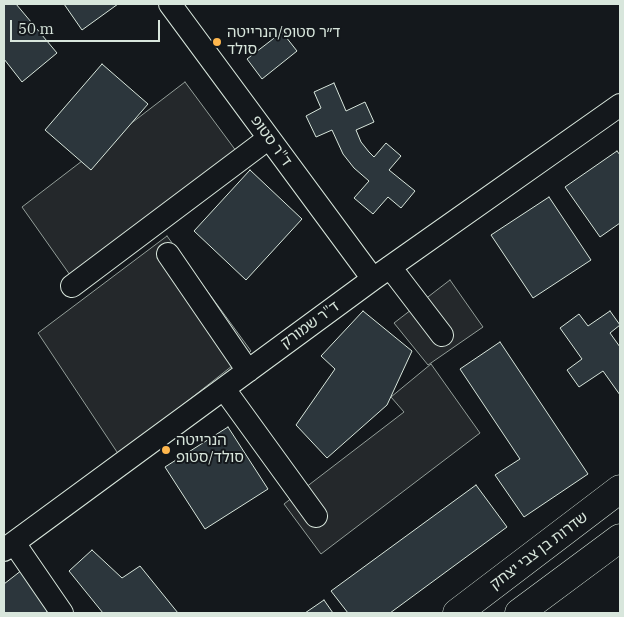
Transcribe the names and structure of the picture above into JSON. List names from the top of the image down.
{
  "streets": {
    "main road": ["שדרות בן צבי יצחק"],
    "street": ["ד\"ר סטופ", "ד\"ר שמורק"]
  },
  "crossings": [
    ["ד\"ר סטופ", "ד\"ר שמורק"]
  ],
  "places": ["ד״ר סטופ/הנרייטה סולד", "הנרייטה סולד/סטופ"],
  "scale_bar": "50 m"
}
